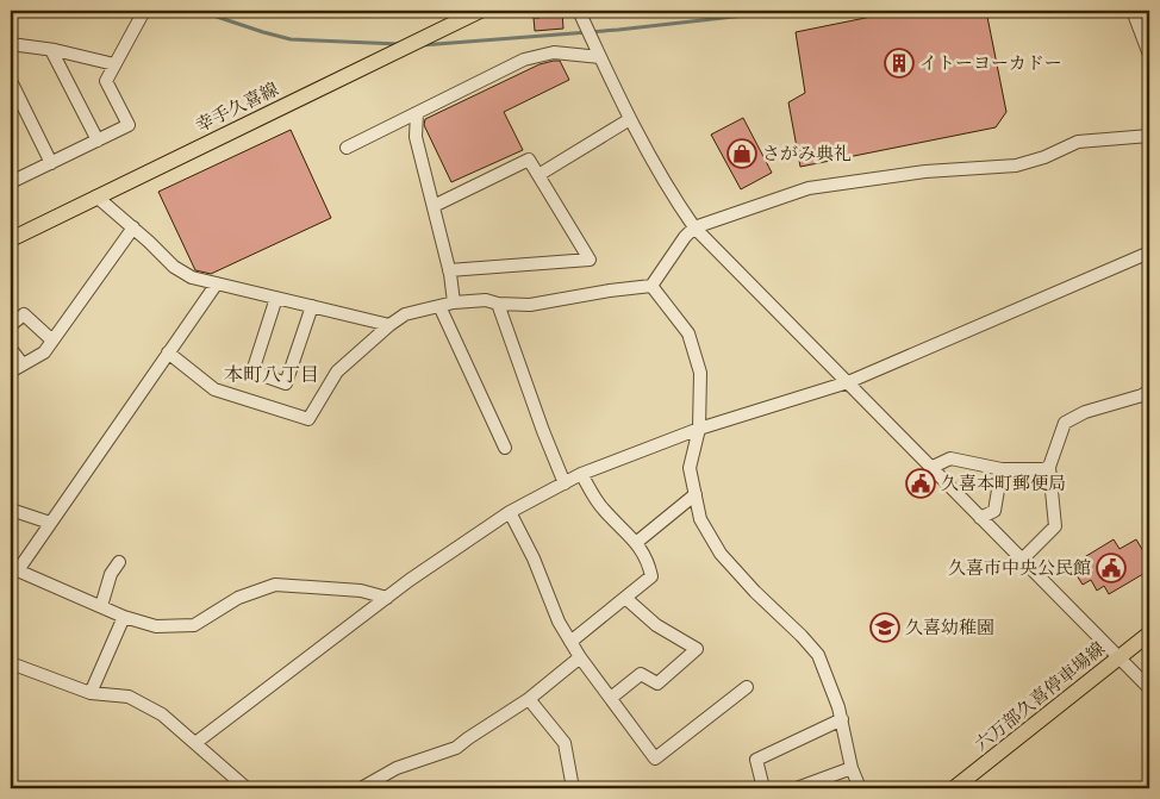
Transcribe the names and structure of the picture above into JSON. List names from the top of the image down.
{
  "streets": {
    "main road": ["幸手久喜線", "六万部久喜停車場線"]
  },
  "districts": ["本町八丁目"],
  "places": {
    "building": ["イトーヨーカドー"],
    "shop": ["さがみ典礼"],
    "public building": ["久喜本町郵便局", "久喜市中央公民館"],
    "school or university": ["久喜幼稚園"]
  }
}
